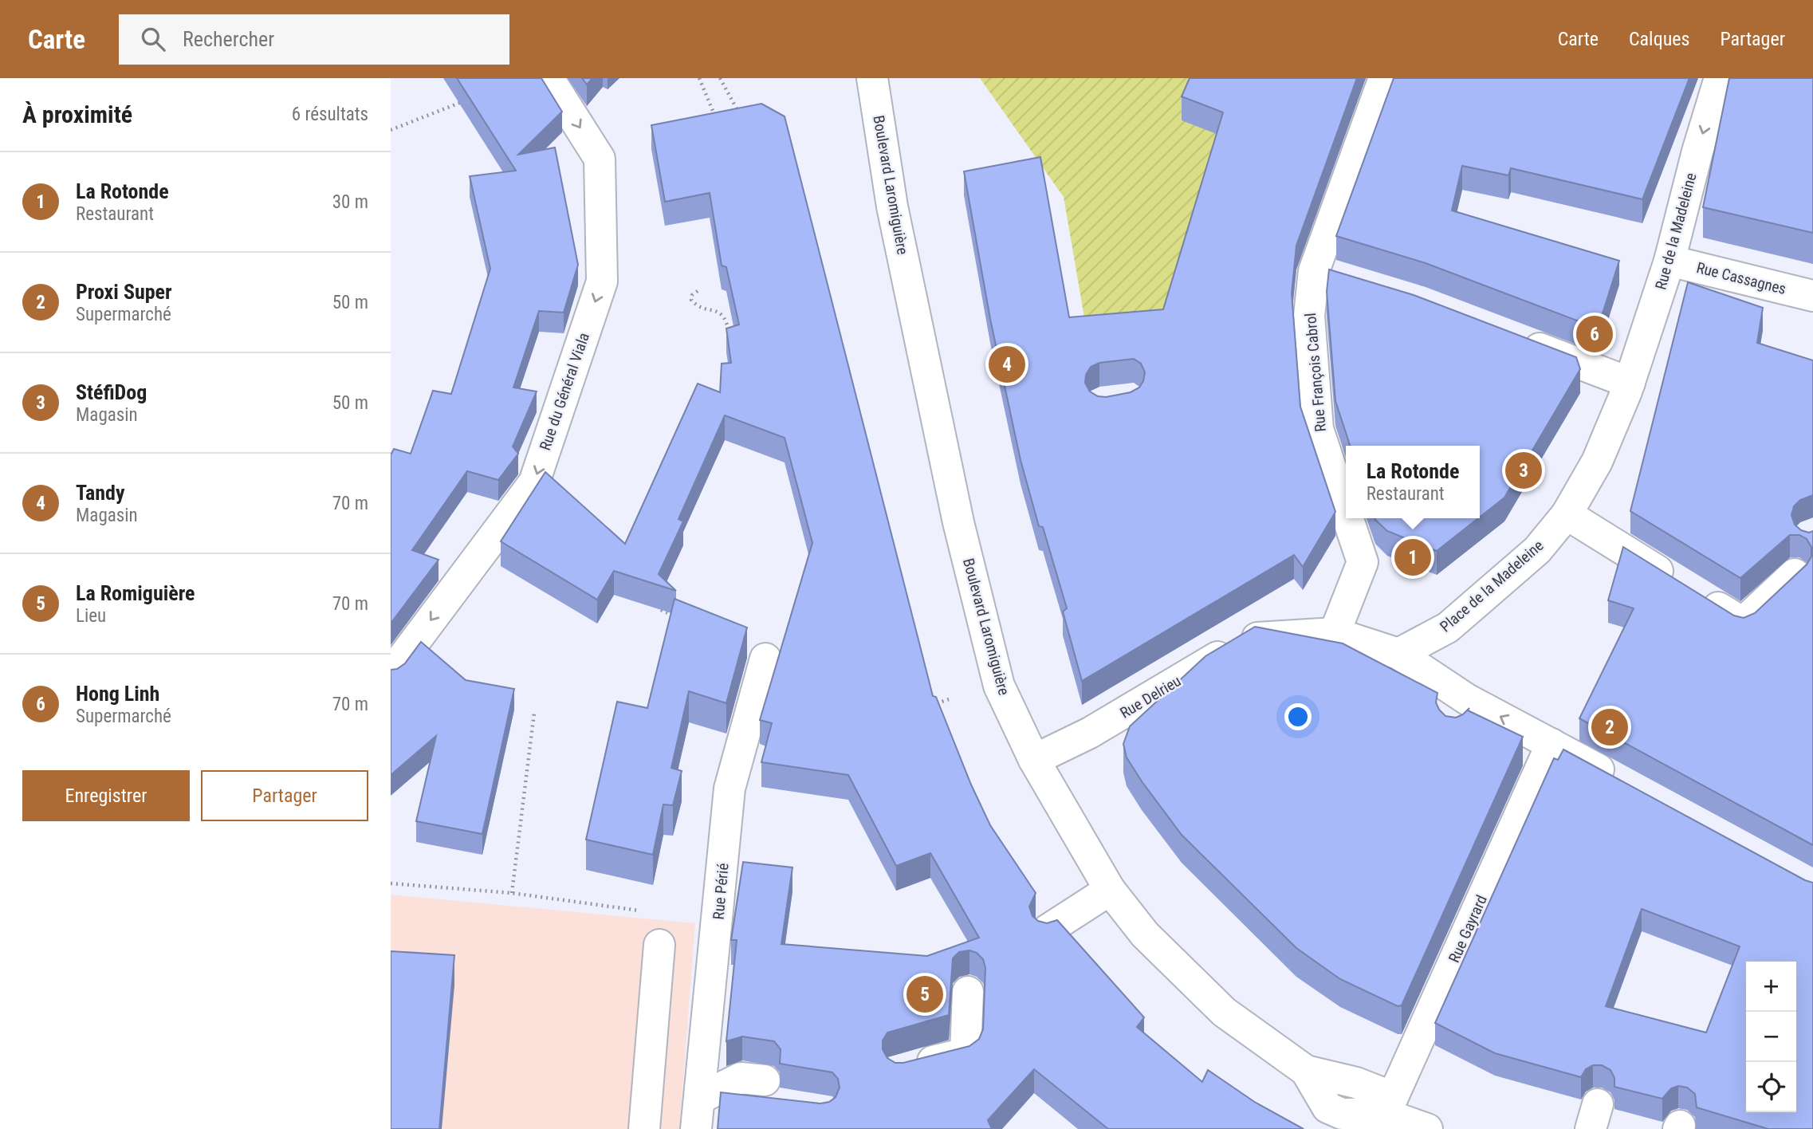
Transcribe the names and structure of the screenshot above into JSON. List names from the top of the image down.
{
  "streets": {
    "street": [
      "Boulevard Laromiguière",
      "Rue de la Madeleine",
      "Rue Cassagnes",
      "Rue François Cabrol",
      "Rue du Général Viala",
      "Place de la Madeleine",
      "Rue Delrieu",
      "Rue Périé",
      "Rue Gayrard"
    ]
  },
  "crossings": [
    ["Boulevard Laromiguière", "Rue Delrieu"],
    ["Boulevard Laromiguière", "Rue Gayrard"],
    ["Rue de la Madeleine", "Rue Cassagnes"],
    ["Rue de la Madeleine", "Place de la Madeleine"],
    ["Rue François Cabrol", "Rue Delrieu"]
  ],
  "one_way": ["Rue de la Madeleine", "Rue du Général Viala"],
  "page": {
    "header": "Carte",
    "search": "Rechercher",
    "nav": ["Carte", "Calques", "Partager"],
    "heading": ["À proximité", "6 résultats"],
    "list": [
      {
        "mark": "1",
        "name": "La Rotonde",
        "note": "Restaurant",
        "value": "30 m"
      },
      {
        "mark": "2",
        "name": "Proxi Super",
        "note": "Supermarché",
        "value": "50 m"
      },
      {
        "mark": "3",
        "name": "StéfiDog",
        "note": "Magasin",
        "value": "50 m"
      },
      {
        "mark": "4",
        "name": "Tandy",
        "note": "Magasin",
        "value": "70 m"
      },
      {
        "mark": "5",
        "name": "La Romiguière",
        "note": "Lieu",
        "value": "70 m"
      },
      {
        "mark": "6",
        "name": "Hong Linh",
        "note": "Supermarché",
        "value": "70 m"
      }
    ],
    "pins": [
      "6",
      "4",
      "3",
      "1",
      "2",
      "5"
    ],
    "popup": ["La Rotonde", "Restaurant"],
    "buttons": ["Enregistrer", "Partager"],
    "map_buttons": ["+", "−"]
  }
}
